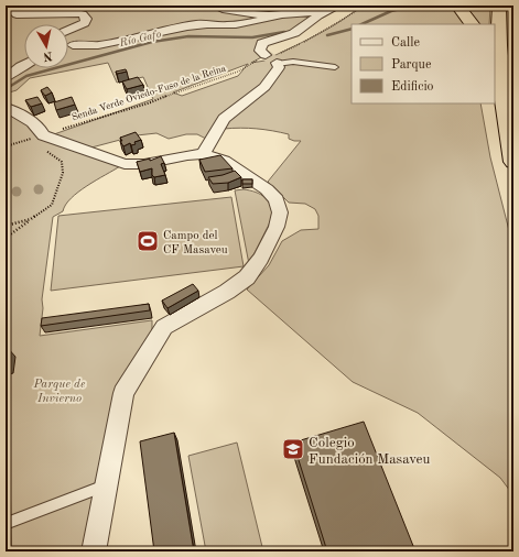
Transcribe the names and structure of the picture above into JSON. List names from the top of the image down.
{
  "streets": {
    "path": ["Senda Verde Oviedo-Fuso de la Reina"]
  },
  "water": ["Río Gafo"],
  "parks": ["Parque de Invierno"],
  "places": {
    "sports": ["Campo del CF Masaveu"],
    "school or university": ["Colegio Fundación Masaveu"]
  },
  "legend": ["Calle", "Parque", "Edificio"],
  "north": "bottom"
}
